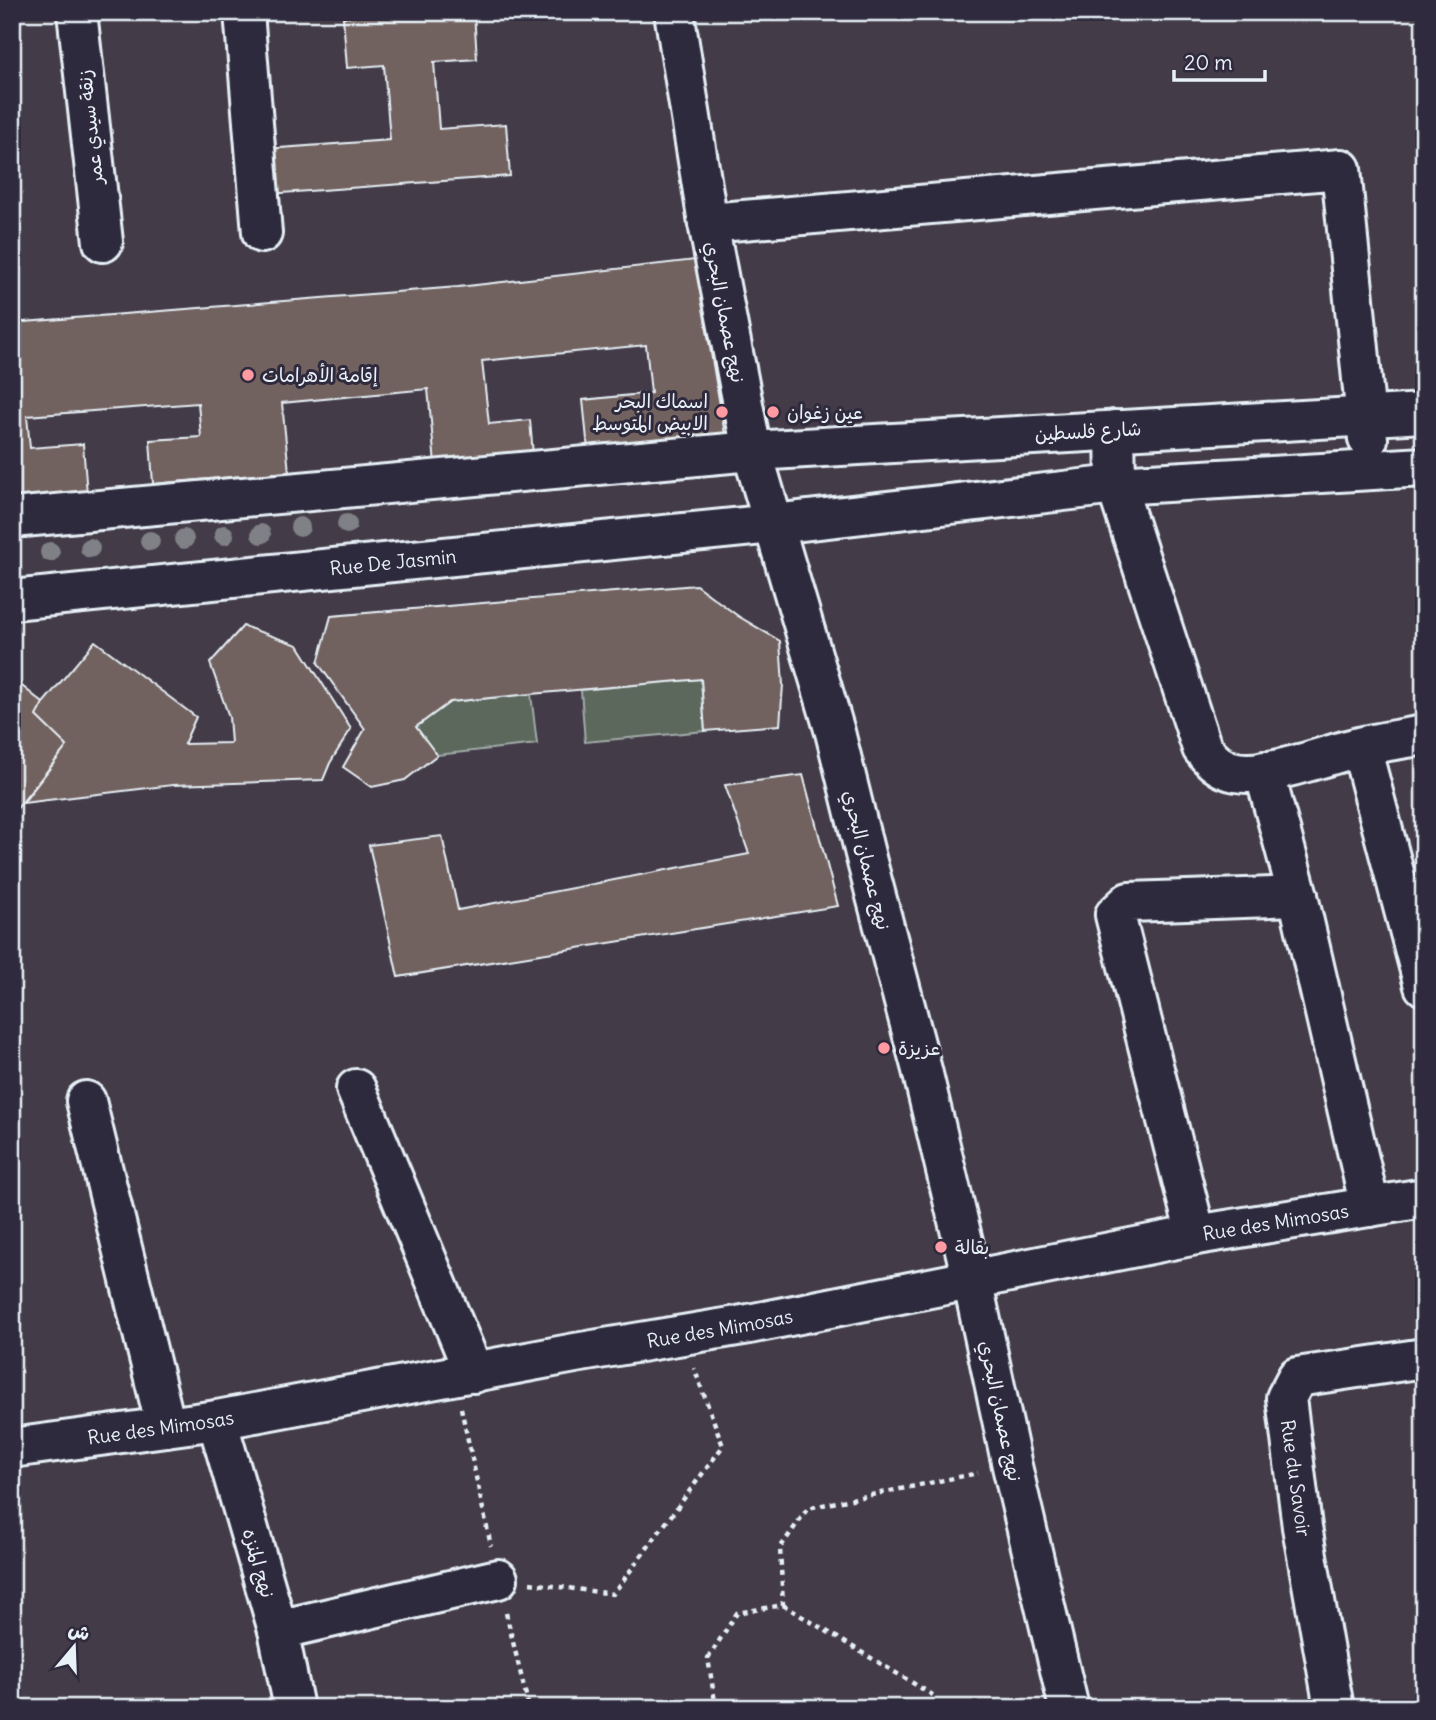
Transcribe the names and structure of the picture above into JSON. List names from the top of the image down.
{
  "streets": {
    "street": [
      "زنقة سيدي عمر",
      "نهج عصمان البحري",
      "شارع فلسطين",
      "Rue De Jasmin",
      "Rue des Mimosas",
      "Rue du Savoir",
      "نهج المنزه"
    ]
  },
  "crossings": [
    ["نهج عصمان البحري", "شارع فلسطين"],
    ["نهج عصمان البحري", "Rue De Jasmin"],
    ["نهج عصمان البحري", "Rue des Mimosas"],
    ["Rue des Mimosas", "نهج المنزه"]
  ],
  "places": [
    "إقامة الأهرامات",
    "اسماك البحر الابيض المتوسط",
    "عين زغوان",
    "عزيزة",
    "بقالة"
  ],
  "scale_bar": "20 m",
  "north": "top"
}
